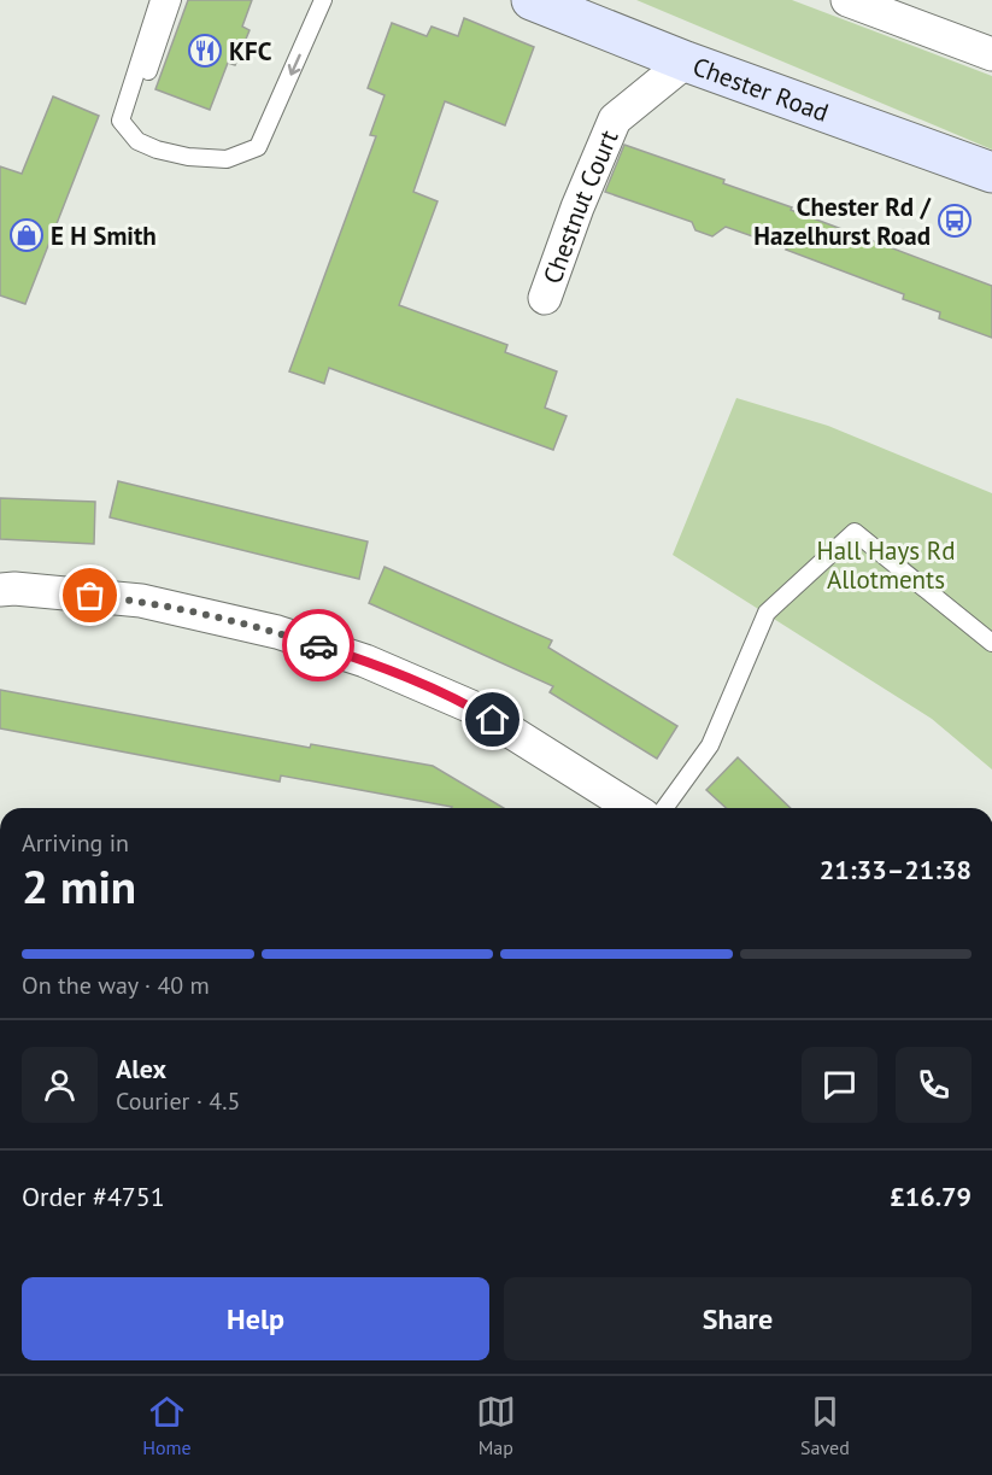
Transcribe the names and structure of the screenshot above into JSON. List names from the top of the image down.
{
  "streets": {
    "main road": ["Chester Road"],
    "street": ["Chestnut Court"]
  },
  "crossings": [
    ["Chester Road", "Chestnut Court"]
  ],
  "parks": ["Hall Hays Rd Allotments"],
  "places": {
    "restaurant": ["KFC"],
    "bus stop": ["Chester Rd / Hazelhurst Road"],
    "shop": ["E H Smith"]
  },
  "page": {
    "heading": ["2 min", "Arriving in", "21:33–21:38"],
    "panel": [
      "Alex",
      "Courier · 4.5",
      "Order #4751",
      "£16.79"
    ],
    "bar": "On the way · 40 m",
    "buttons": ["Help", "Share"],
    "tabs": ["Home", "Map", "Saved"]
  }
}
